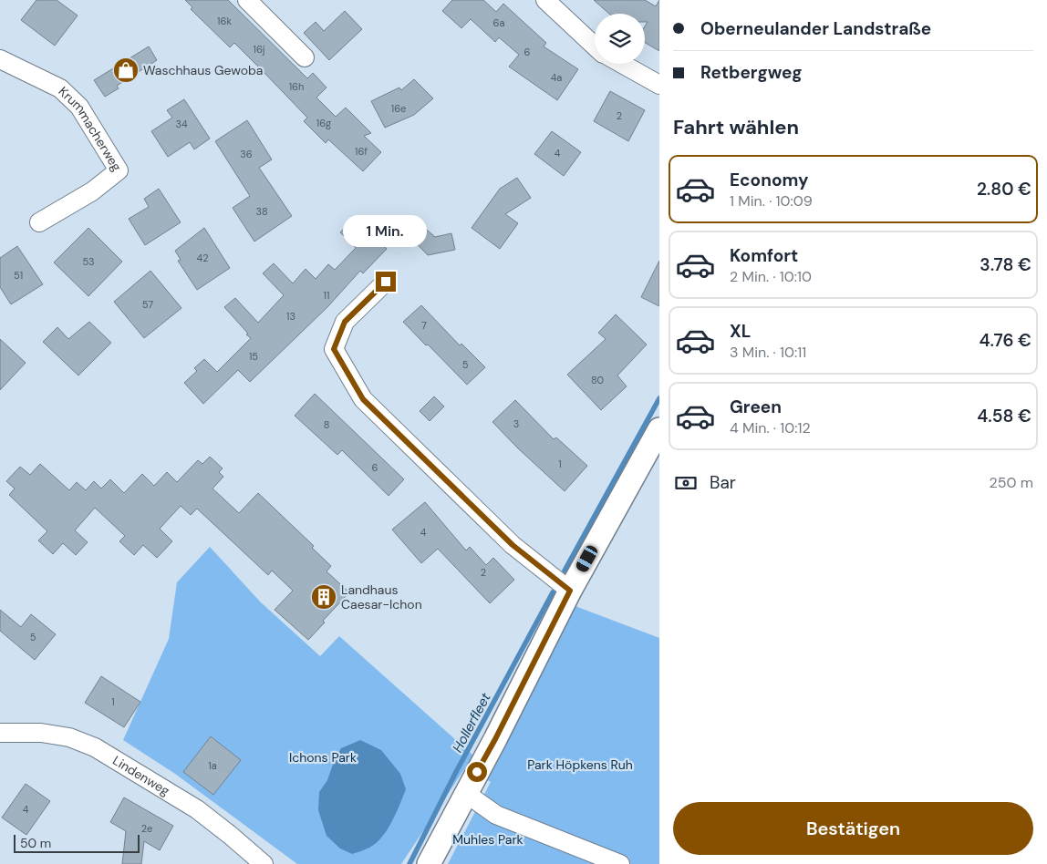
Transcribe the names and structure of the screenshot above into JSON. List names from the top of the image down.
{
  "streets": {
    "street": ["Krummacherweg", "Lindenweg"]
  },
  "water": ["Hollerfleet"],
  "parks": ["Ichons Park", "Park Höpkens Ruh", "Muhles Park"],
  "places": {
    "shop": ["Waschhaus Gewoba"],
    "building": ["Landhaus Caesar-Ichon"]
  },
  "house_numbers": [
    "16k",
    "6a",
    "16j",
    "6",
    "4a",
    "16h",
    "16e",
    "2",
    "16g",
    "34",
    "16f",
    "4",
    "36",
    "38",
    "42",
    "53",
    "51",
    "11",
    "57",
    "13",
    "7",
    "15",
    "5",
    "80",
    "3",
    "8",
    "1",
    "6",
    "4",
    "2",
    "5",
    "1",
    "1a",
    "4",
    "2e"
  ],
  "scale_bar": "50 m",
  "page": {
    "banner": ["Oberneulander Landstraße", "Retbergweg"],
    "heading": "Fahrt wählen",
    "list": [
      {
        "name": "Economy",
        "note": "1 Min. · 10:09",
        "value": "2.80 €"
      },
      {
        "name": "Komfort",
        "note": "2 Min. · 10:10",
        "value": "3.78 €"
      },
      {
        "name": "XL",
        "note": "3 Min. · 10:11",
        "value": "4.76 €"
      },
      {
        "name": "Green",
        "note": "4 Min. · 10:12",
        "value": "4.58 €"
      }
    ],
    "bubble": "1 Min.",
    "pay": ["Bar", "250 m"],
    "buttons": "Bestätigen",
    "scale": "50 m"
  }
}
